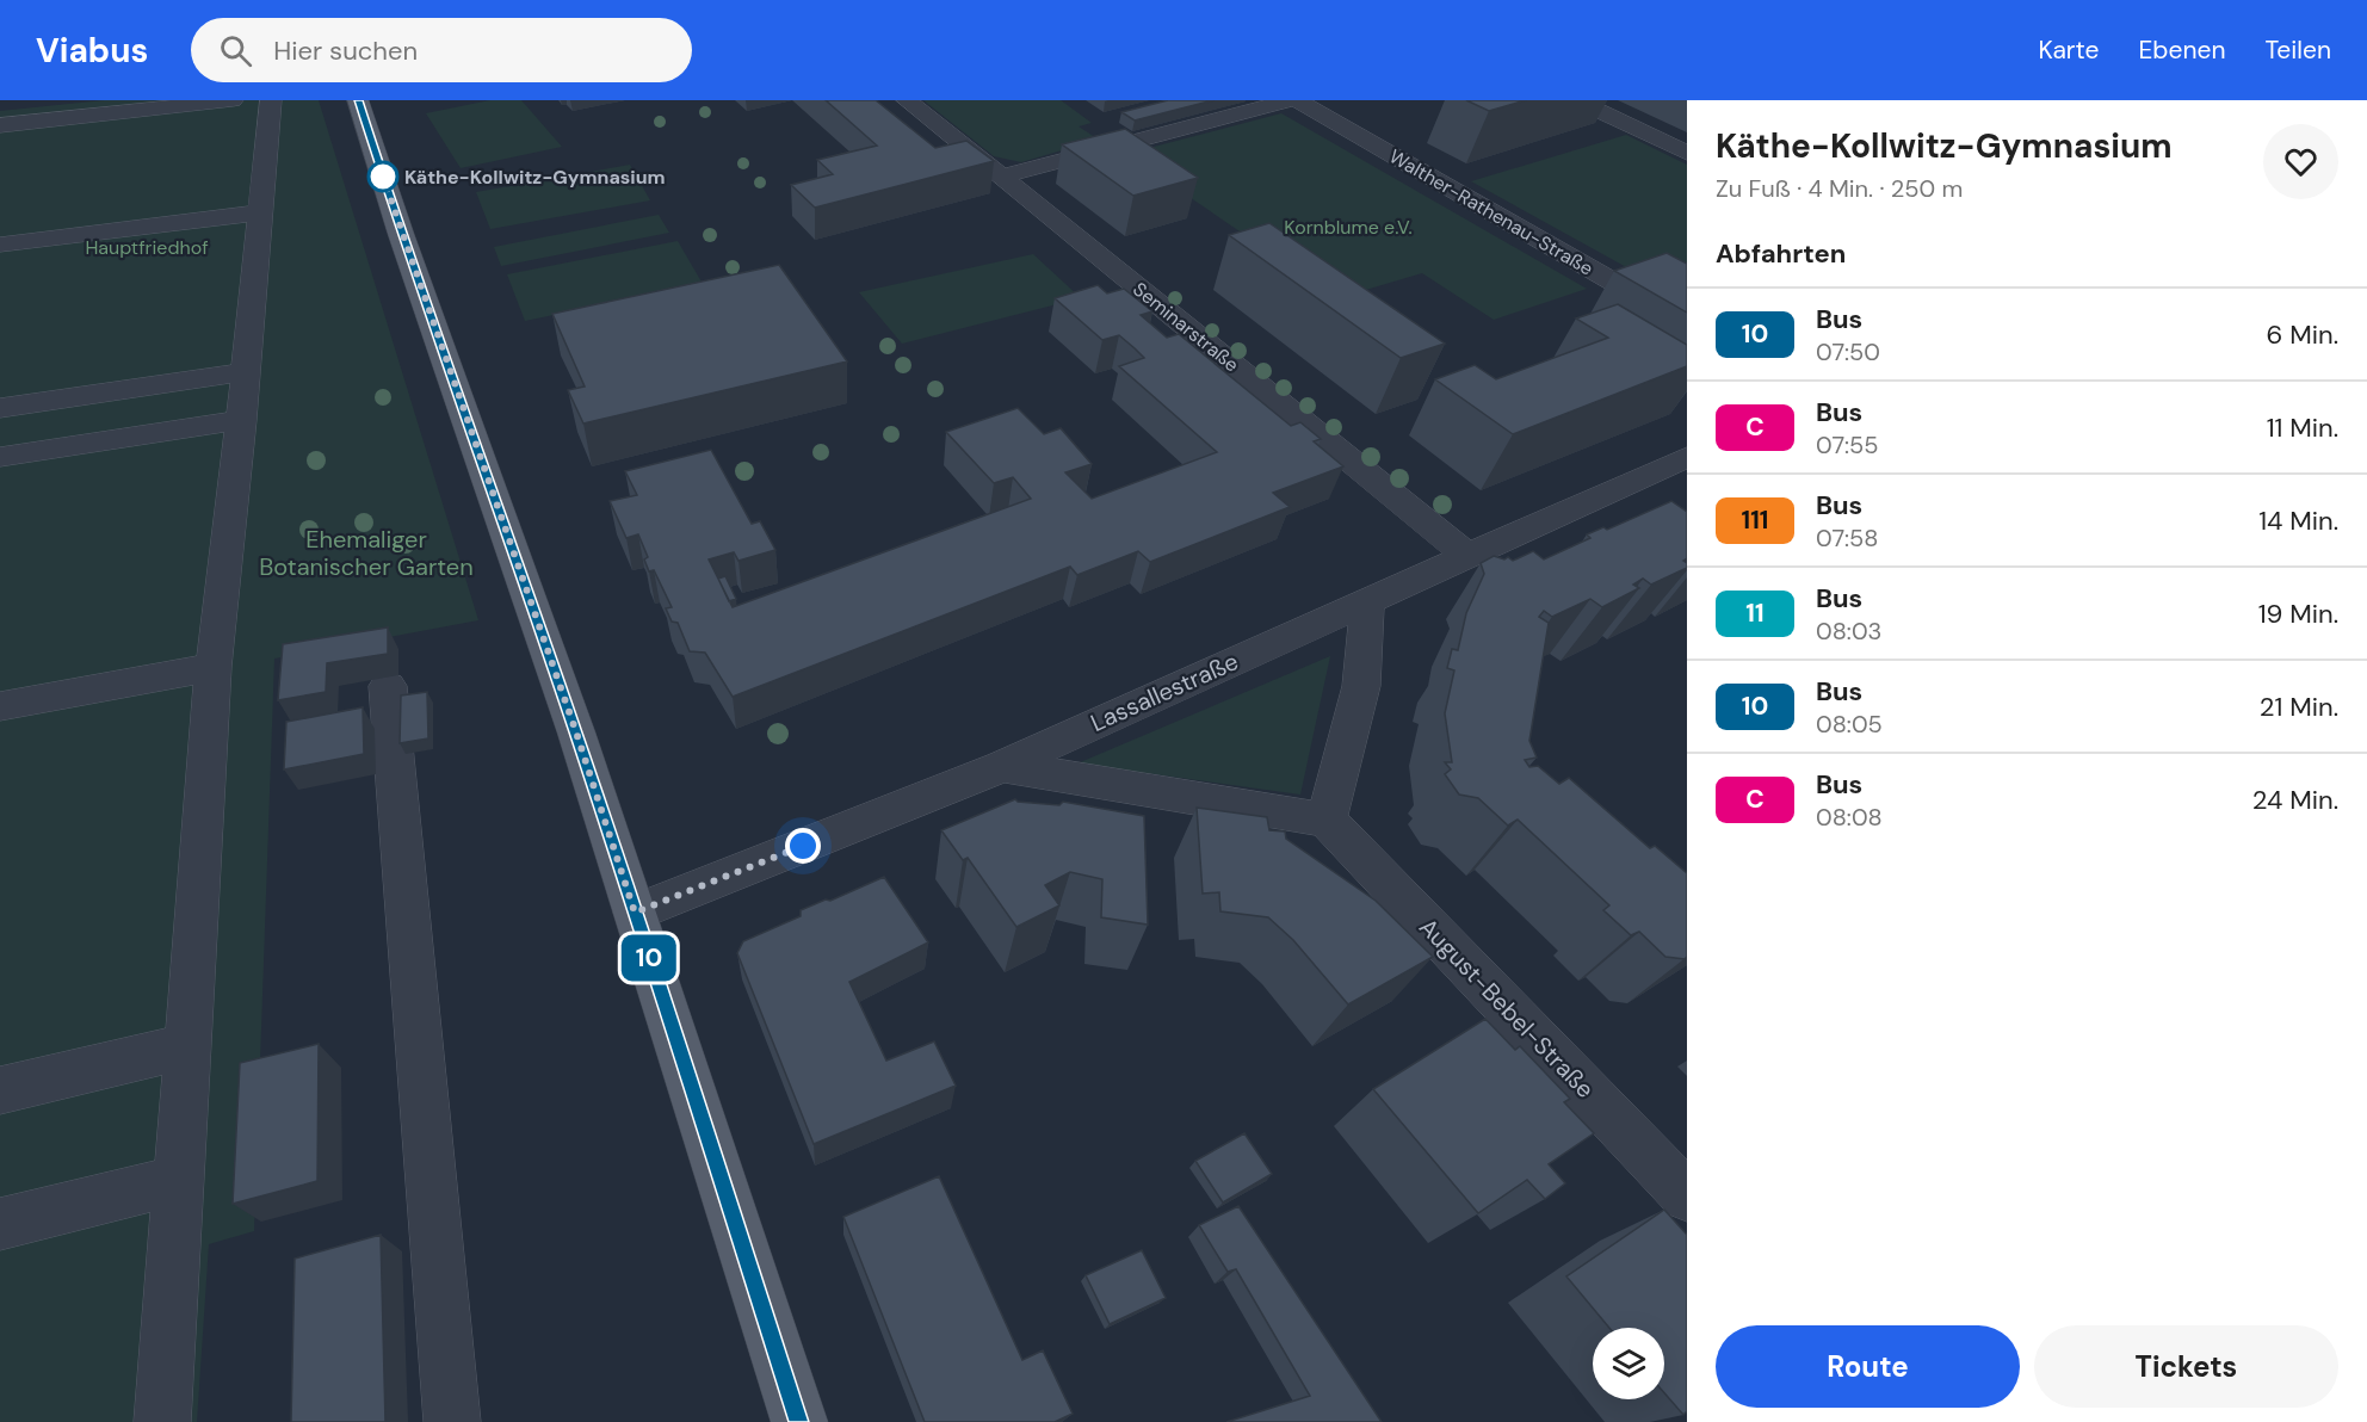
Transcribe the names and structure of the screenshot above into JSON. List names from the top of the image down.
{
  "streets": {
    "street": [
      "Walther-Rathenau-Straße",
      "Seminarstraße",
      "Lassallestraße",
      "August-Bebel-Straße"
    ]
  },
  "crossings": [
    ["Seminarstraße", "Lassallestraße"]
  ],
  "parks": ["Kornblume e.V.", "Hauptfriedhof", "Ehemaliger Botanischer Garten"],
  "places": ["Käthe-Kollwitz-Gymnasium"],
  "lines": ["bus line 10"],
  "page": {
    "header": "Viabus",
    "search": "Hier suchen",
    "nav": ["Karte", "Ebenen", "Teilen"],
    "on_map": "10",
    "heading": [
      ["Käthe-Kollwitz-Gymnasium", "Zu Fuß · 4 Min. · 250 m"],
      "Abfahrten"
    ],
    "list": [
      {
        "mark": "10",
        "name": "Bus",
        "note": "07:50",
        "value": "6 Min."
      },
      {
        "mark": "C",
        "name": "Bus",
        "note": "07:55",
        "value": "11 Min."
      },
      {
        "mark": "111",
        "name": "Bus",
        "note": "07:58",
        "value": "14 Min."
      },
      {
        "mark": "11",
        "name": "Bus",
        "note": "08:03",
        "value": "19 Min."
      },
      {
        "mark": "10",
        "name": "Bus",
        "note": "08:05",
        "value": "21 Min."
      },
      {
        "mark": "C",
        "name": "Bus",
        "note": "08:08",
        "value": "24 Min."
      }
    ],
    "buttons": ["Route", "Tickets"]
  }
}
